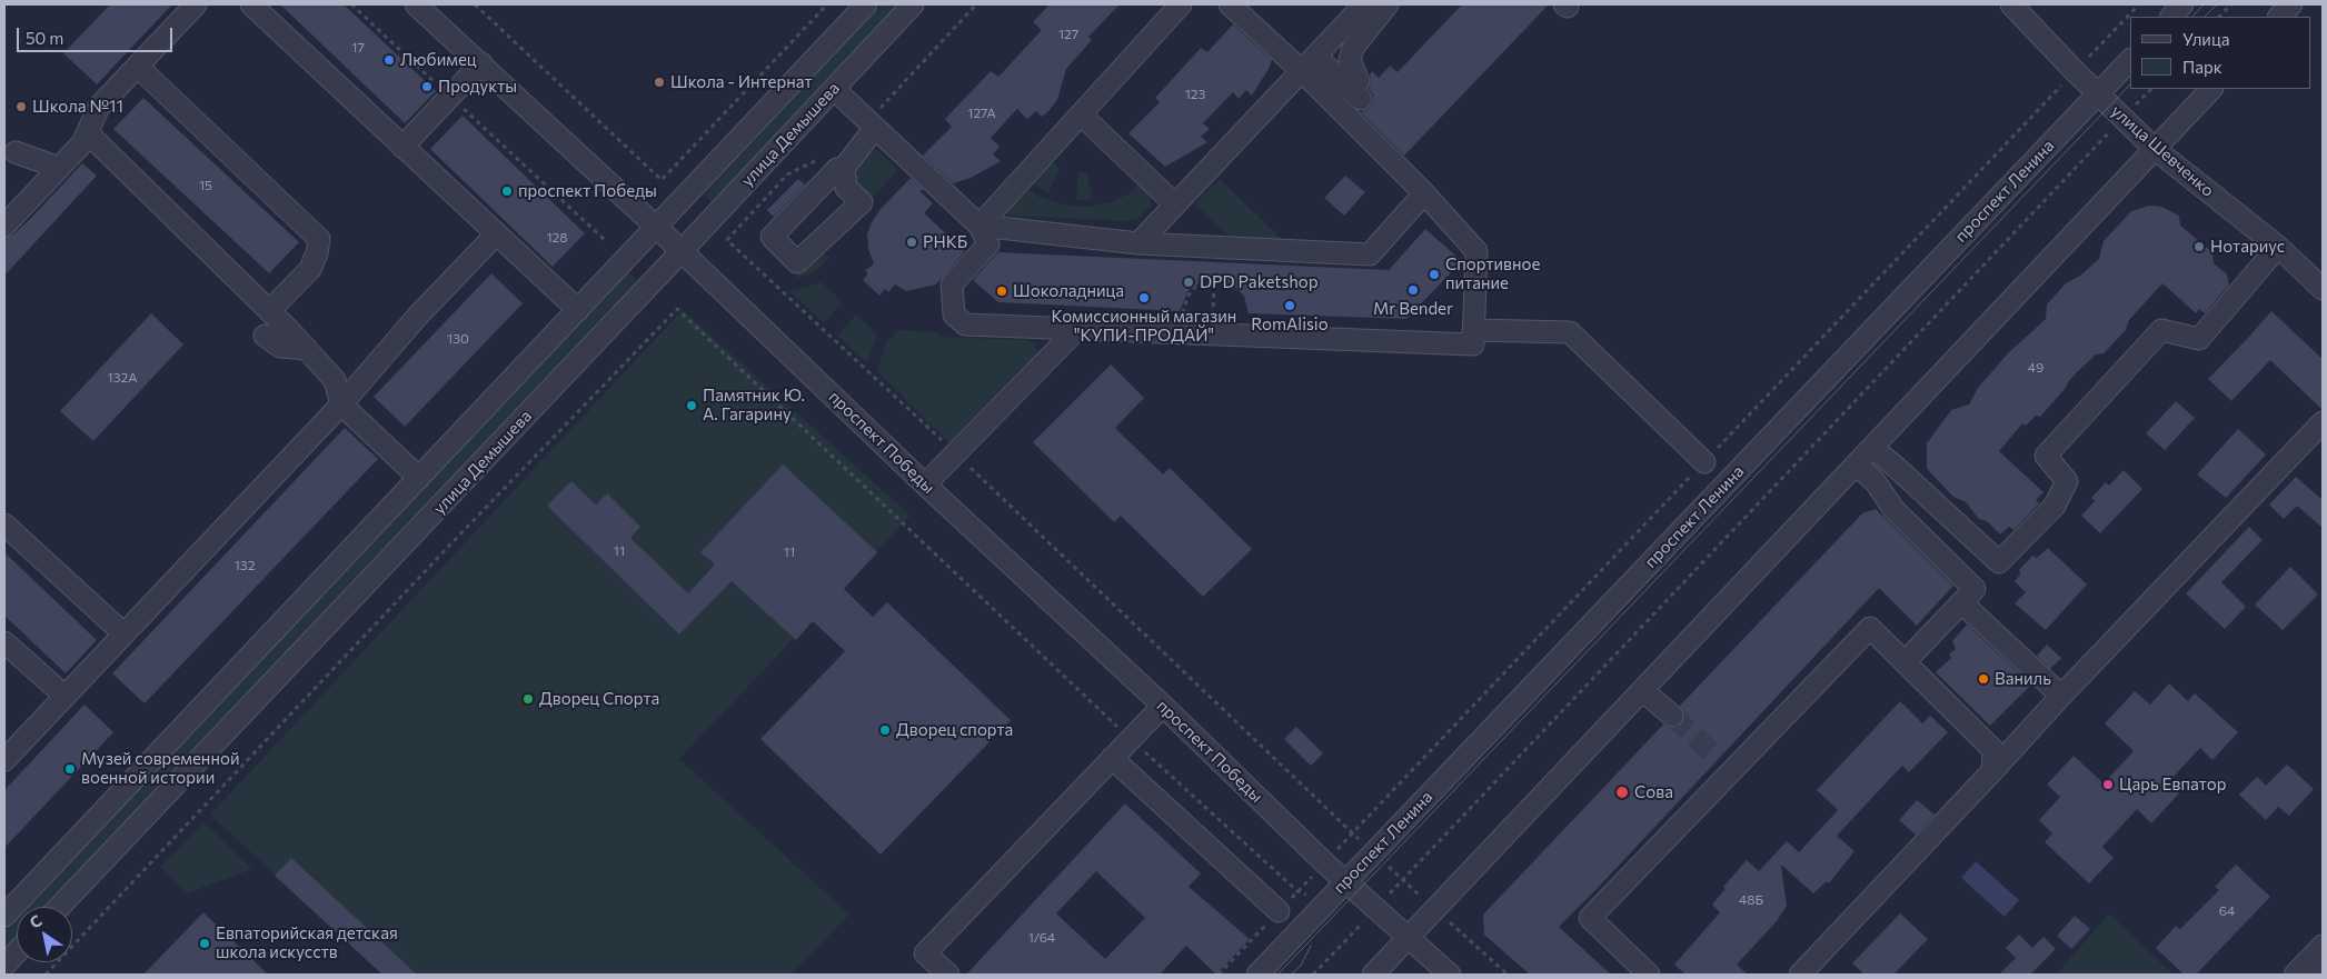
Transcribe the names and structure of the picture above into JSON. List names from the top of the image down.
{
  "streets": {
    "street": [
      "улица Демышева",
      "улица Шевченко",
      "проспект Ленина",
      "проспект Победы"
    ]
  },
  "crossings": [
    ["улица Демышева", "проспект Победы"],
    ["улица Шевченко", "проспект Ленина"],
    ["проспект Ленина", "проспект Победы"]
  ],
  "places": [
    "Любимец",
    "Школа - Интернат",
    "Продукты",
    "Школа №11",
    "проспект Победы",
    "РНКБ",
    "Нотариус",
    "Спортивное питание",
    "DPD Paketshop",
    "Mr Bender",
    "Шоколадница",
    "Комиссионный магазин \"КУПИ-ПРОДАЙ\"",
    "RomAlisio",
    "Памятник Ю. А. Гагарину",
    "Ваниль",
    "Дворец Спорта",
    "Дворец спорта",
    "Музей современной военной истории",
    "Царь Евпатор",
    "Сова",
    "Евпаторийская детская школа искусств"
  ],
  "house_numbers": [
    "127",
    "17",
    "123",
    "127А",
    "15",
    "128",
    "130",
    "49",
    "132А",
    "11",
    "11",
    "132",
    "48Б",
    "64",
    "1/64"
  ],
  "legend": ["Улица", "Парк"],
  "scale_bar": "50 m",
  "north": "top left"
}
